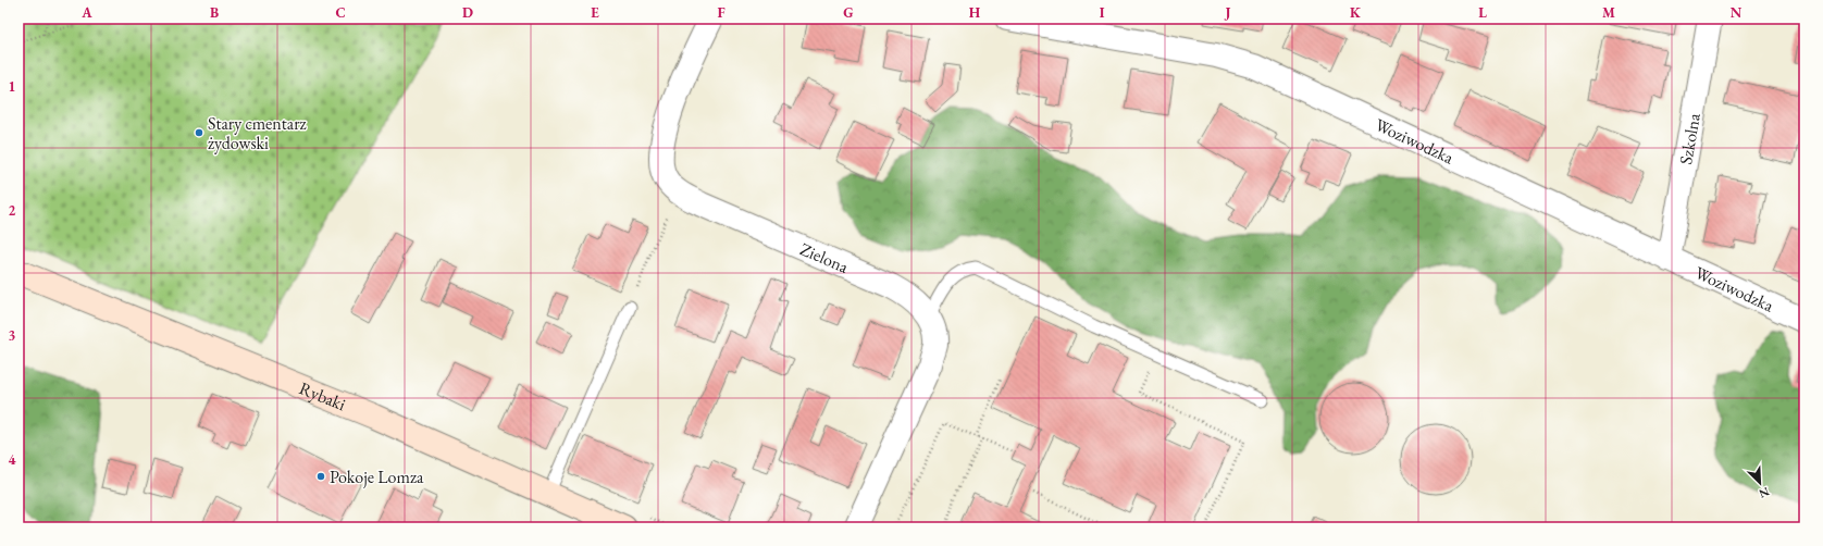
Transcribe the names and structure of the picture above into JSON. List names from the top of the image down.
{
  "streets": {
    "street": [
      "Szkolna",
      "Woziwodzka",
      "Zielona",
      "Rybaki"
    ]
  },
  "crossings": [
    ["Szkolna", "Woziwodzka"]
  ],
  "places": ["Stary cmentarz żydowski", "Pokoje Lomza"],
  "north": "bottom right",
  "grid": {
    "columns": [
      "A",
      "B",
      "C",
      "D",
      "E",
      "F",
      "G",
      "H",
      "I",
      "J",
      "K",
      "L",
      "M",
      "N"
    ],
    "rows": [
      "1",
      "2",
      "3",
      "4"
    ]
  }
}
